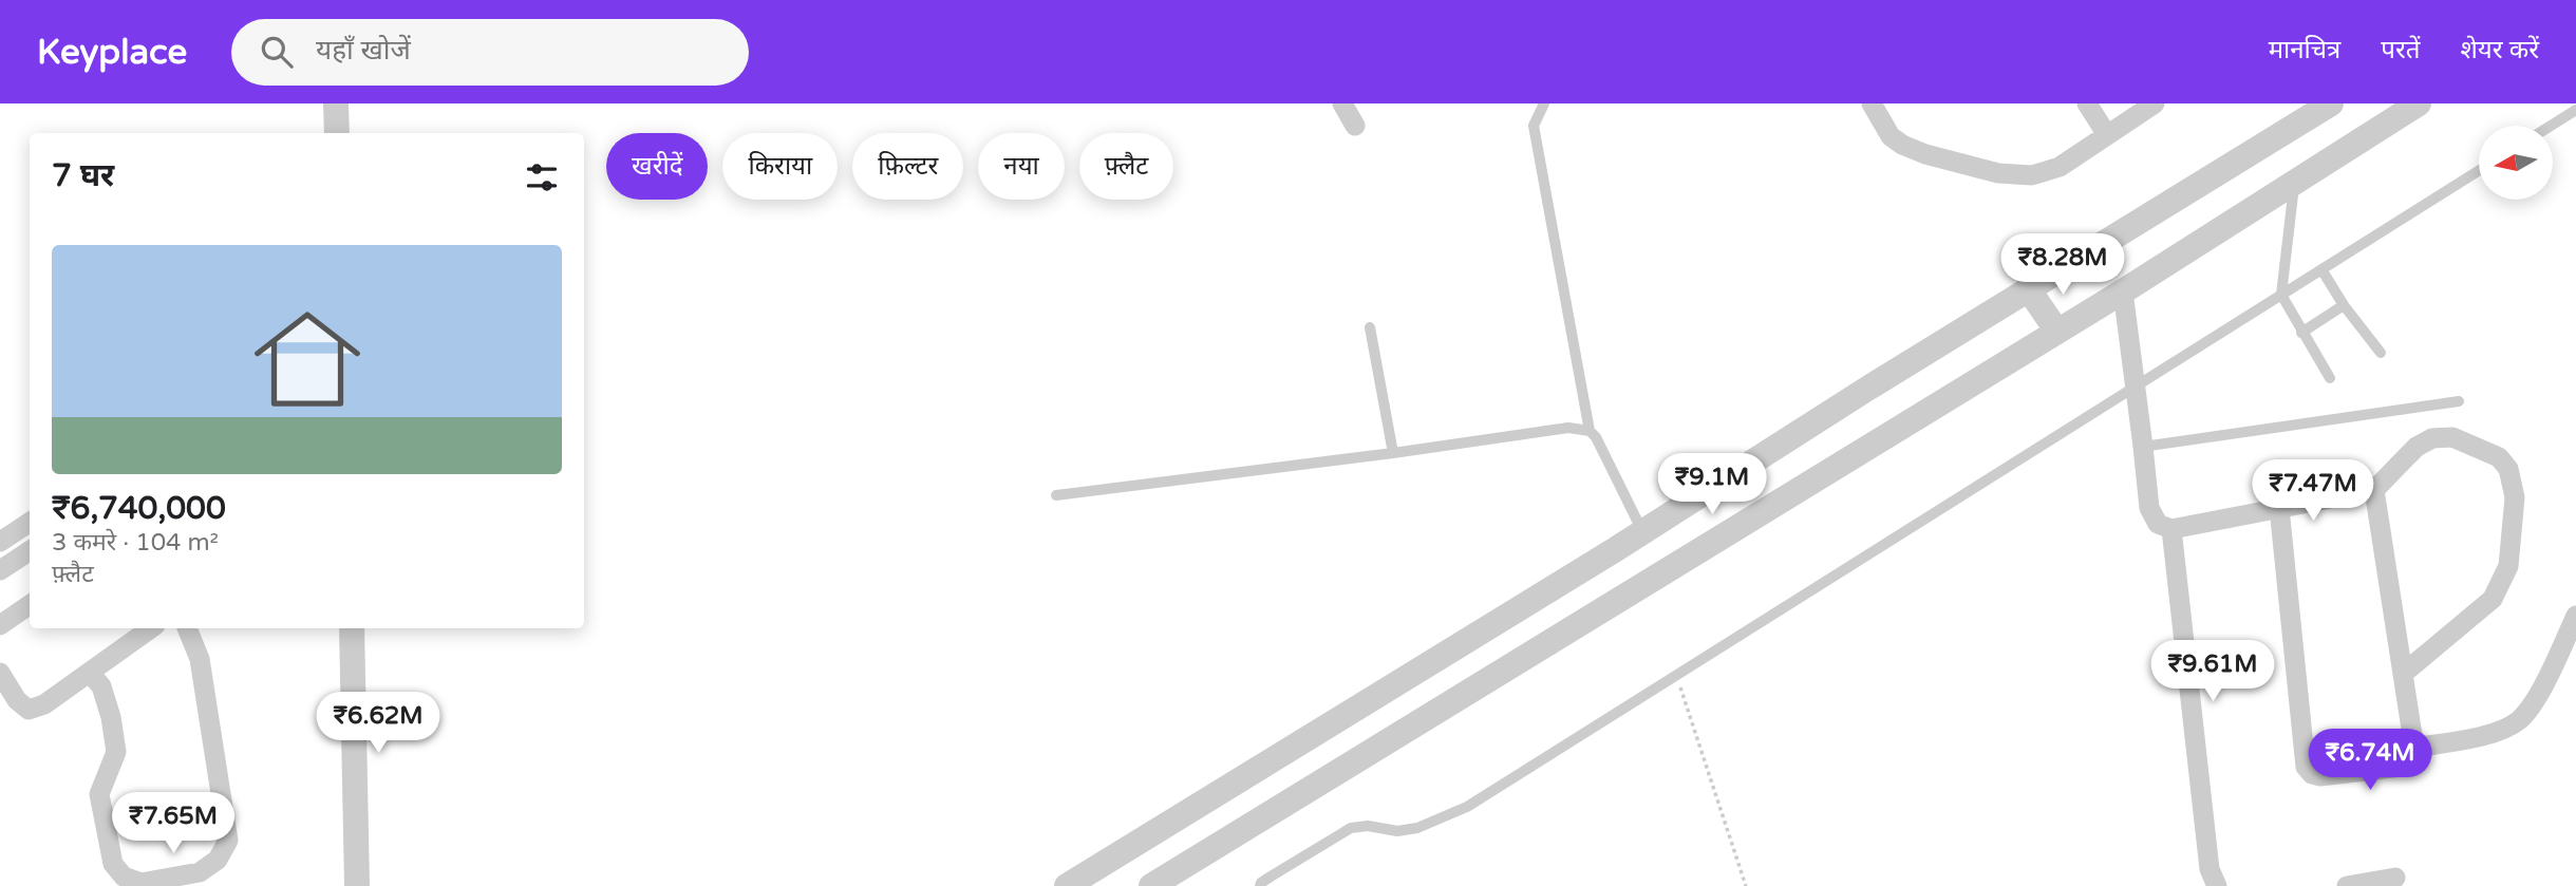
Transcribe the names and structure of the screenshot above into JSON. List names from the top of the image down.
{
  "north": "left",
  "page": {
    "header": "Keyplace",
    "search": "यहाँ खोजें",
    "nav": ["मानचित्र", "परतें", "शेयर करें"],
    "chip": [
      "खरीदें",
      "किराया",
      "फ़िल्टर",
      "नया",
      "फ़्लैट"
    ],
    "heading": "7 घर",
    "list": [
      {
        "name": "₹6,740,000",
        "note": "3 कमरे · 104 m² · फ़्लैट"
      }
    ],
    "price": [
      "₹8.28M",
      "₹9.1M",
      "₹7.47M",
      "₹9.61M",
      "₹6.62M",
      "₹6.74M",
      "₹7.65M"
    ]
  }
}
